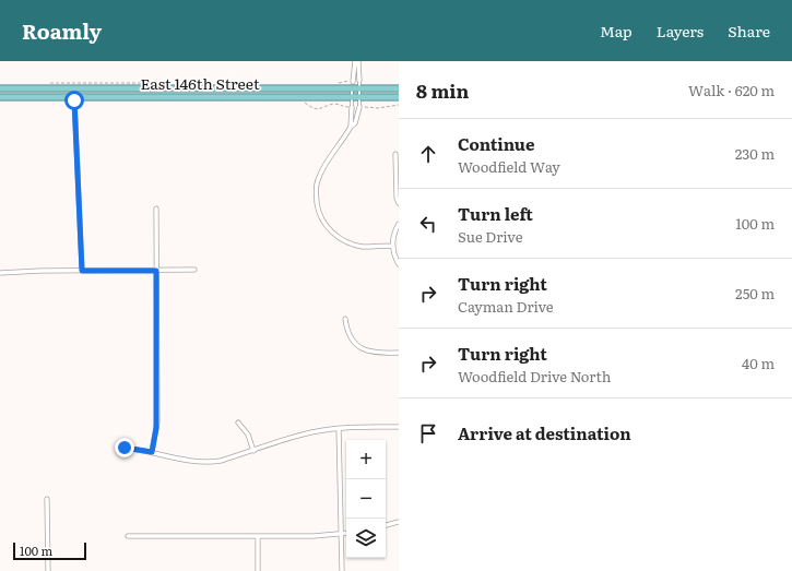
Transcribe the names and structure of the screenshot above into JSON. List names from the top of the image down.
{
  "streets": {
    "main road": ["East 146th Street"]
  },
  "scale_bar": "100 m",
  "page": {
    "header": "Roamly",
    "nav": ["Map", "Layers", "Share"],
    "heading": ["8 min", "Walk · 620 m"],
    "list": [
      ["Continue", "Woodfield Way", "230 m"],
      ["Turn left", "Sue Drive", "100 m"],
      ["Turn right", "Cayman Drive", "250 m"],
      ["Turn right", "Woodfield Drive North", "40 m"],
      "Arrive at destination"
    ],
    "map_buttons": ["+", "−"],
    "scale": "100 m"
  }
}
